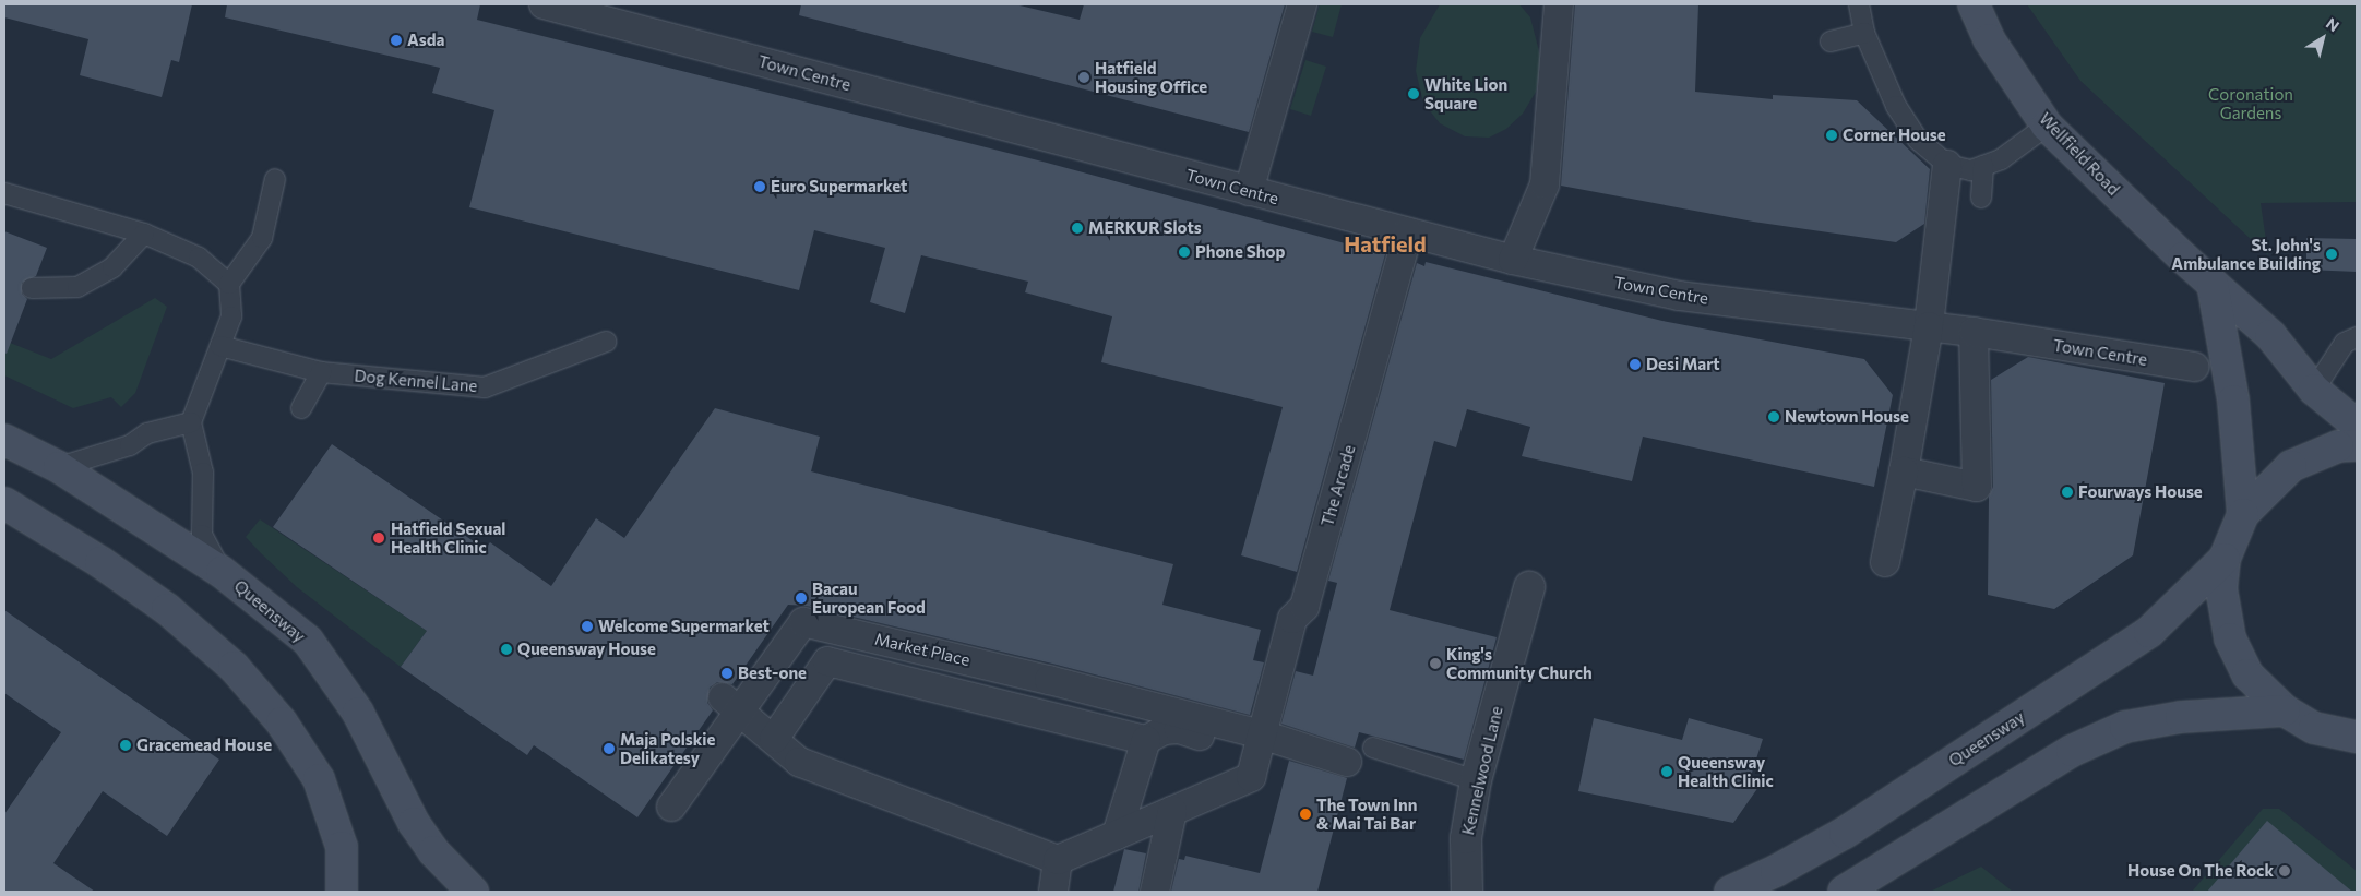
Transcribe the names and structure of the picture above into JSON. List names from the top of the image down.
{
  "streets": {
    "main road": ["Wellfield Road", "Queensway"],
    "street": [
      "Town Centre",
      "The Arcade",
      "Market Place",
      "Kennelwood Lane"
    ],
    "lane": ["Dog Kennel Lane"]
  },
  "crossings": [
    ["Town Centre", "The Arcade"],
    ["The Arcade", "Market Place"]
  ],
  "districts": ["Hatfield"],
  "parks": ["Coronation Gardens"],
  "places": [
    "Asda",
    "Hatfield Housing Office",
    "White Lion Square",
    "Corner House",
    "Euro Supermarket",
    "MERKUR Slots",
    "Phone Shop",
    "St. John's Ambulance Building",
    "Desi Mart",
    "Newtown House",
    "Fourways House",
    "Hatfield Sexual Health Clinic",
    "Bacau European Food",
    "Welcome Supermarket",
    "Queensway House",
    "King's Community Church",
    "Best-one",
    "Gracemead House",
    "Maja Polskie Delikatesy",
    "Queensway Health Clinic",
    "The Town Inn & Mai Tai Bar",
    "House On The Rock"
  ],
  "north": "top right"
}
